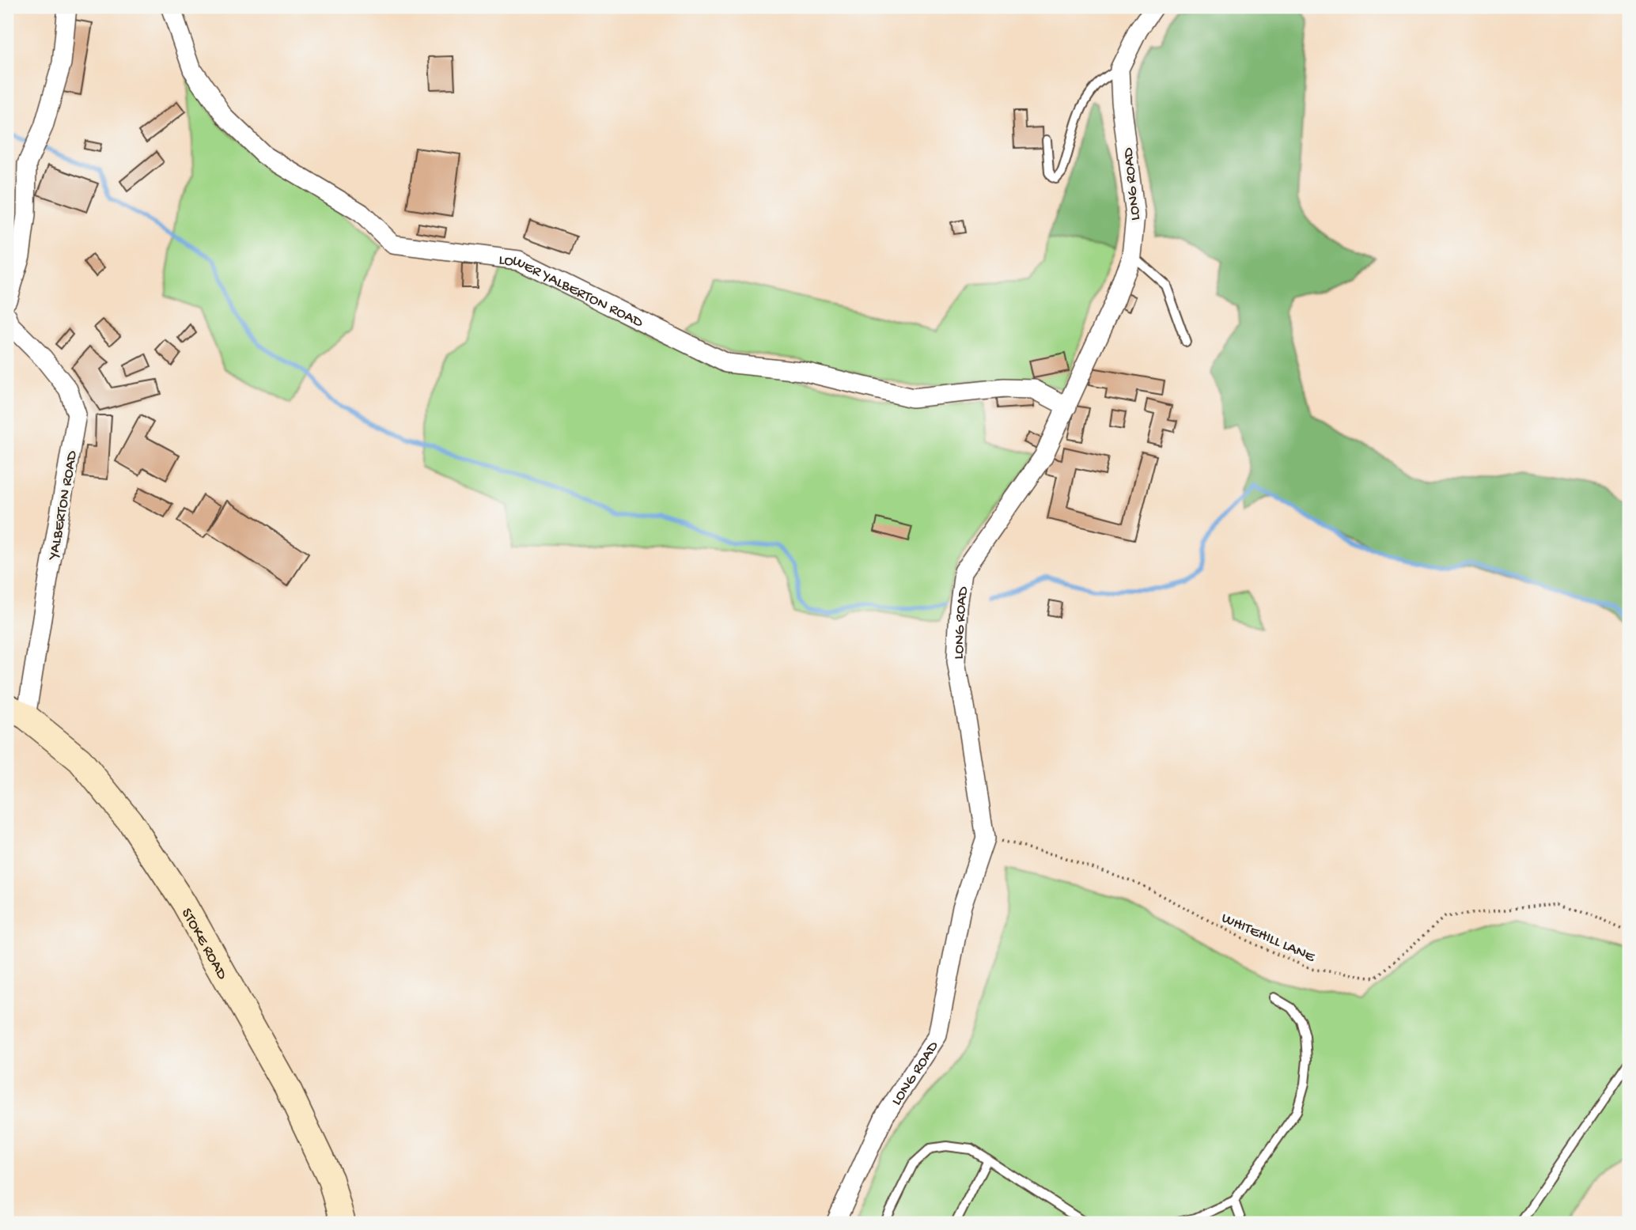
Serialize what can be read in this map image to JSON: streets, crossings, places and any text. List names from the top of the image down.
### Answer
{
  "streets": {
    "street": [
      "LONG ROAD",
      "LOWER YALBERTON ROAD",
      "YALBERTON ROAD",
      "STOKE ROAD"
    ],
    "path": ["WHITEHILL LANE"]
  },
  "crossings": [
    ["LONG ROAD", "LOWER YALBERTON ROAD"],
    ["LONG ROAD", "WHITEHILL LANE"],
    ["YALBERTON ROAD", "STOKE ROAD"]
  ]
}
